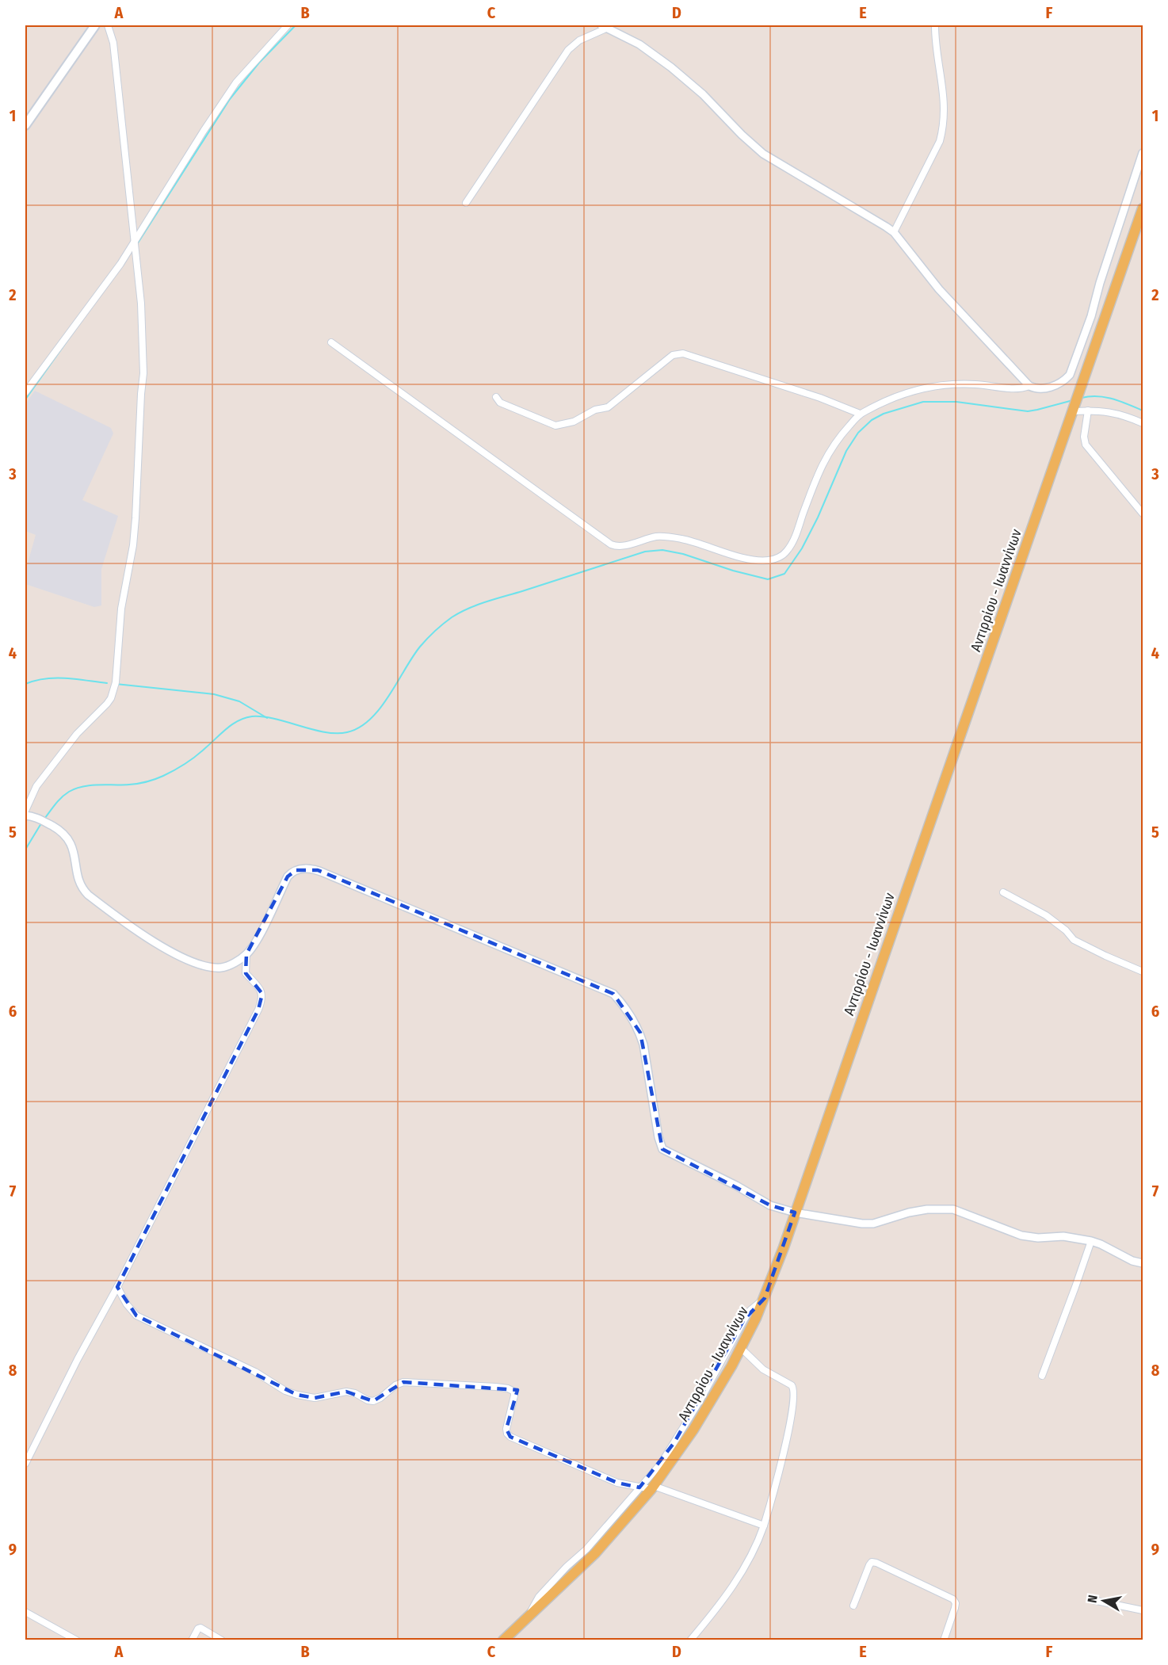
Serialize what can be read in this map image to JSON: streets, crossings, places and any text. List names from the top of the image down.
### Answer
{
  "streets": {
    "main road": ["Αντιρρίου - Ιωαννίνων"]
  },
  "north": "left",
  "grid": {
    "columns": [
      "A",
      "B",
      "C",
      "D",
      "E",
      "F"
    ],
    "rows": [
      "1",
      "2",
      "3",
      "4",
      "5",
      "6",
      "7",
      "8",
      "9"
    ]
  }
}
